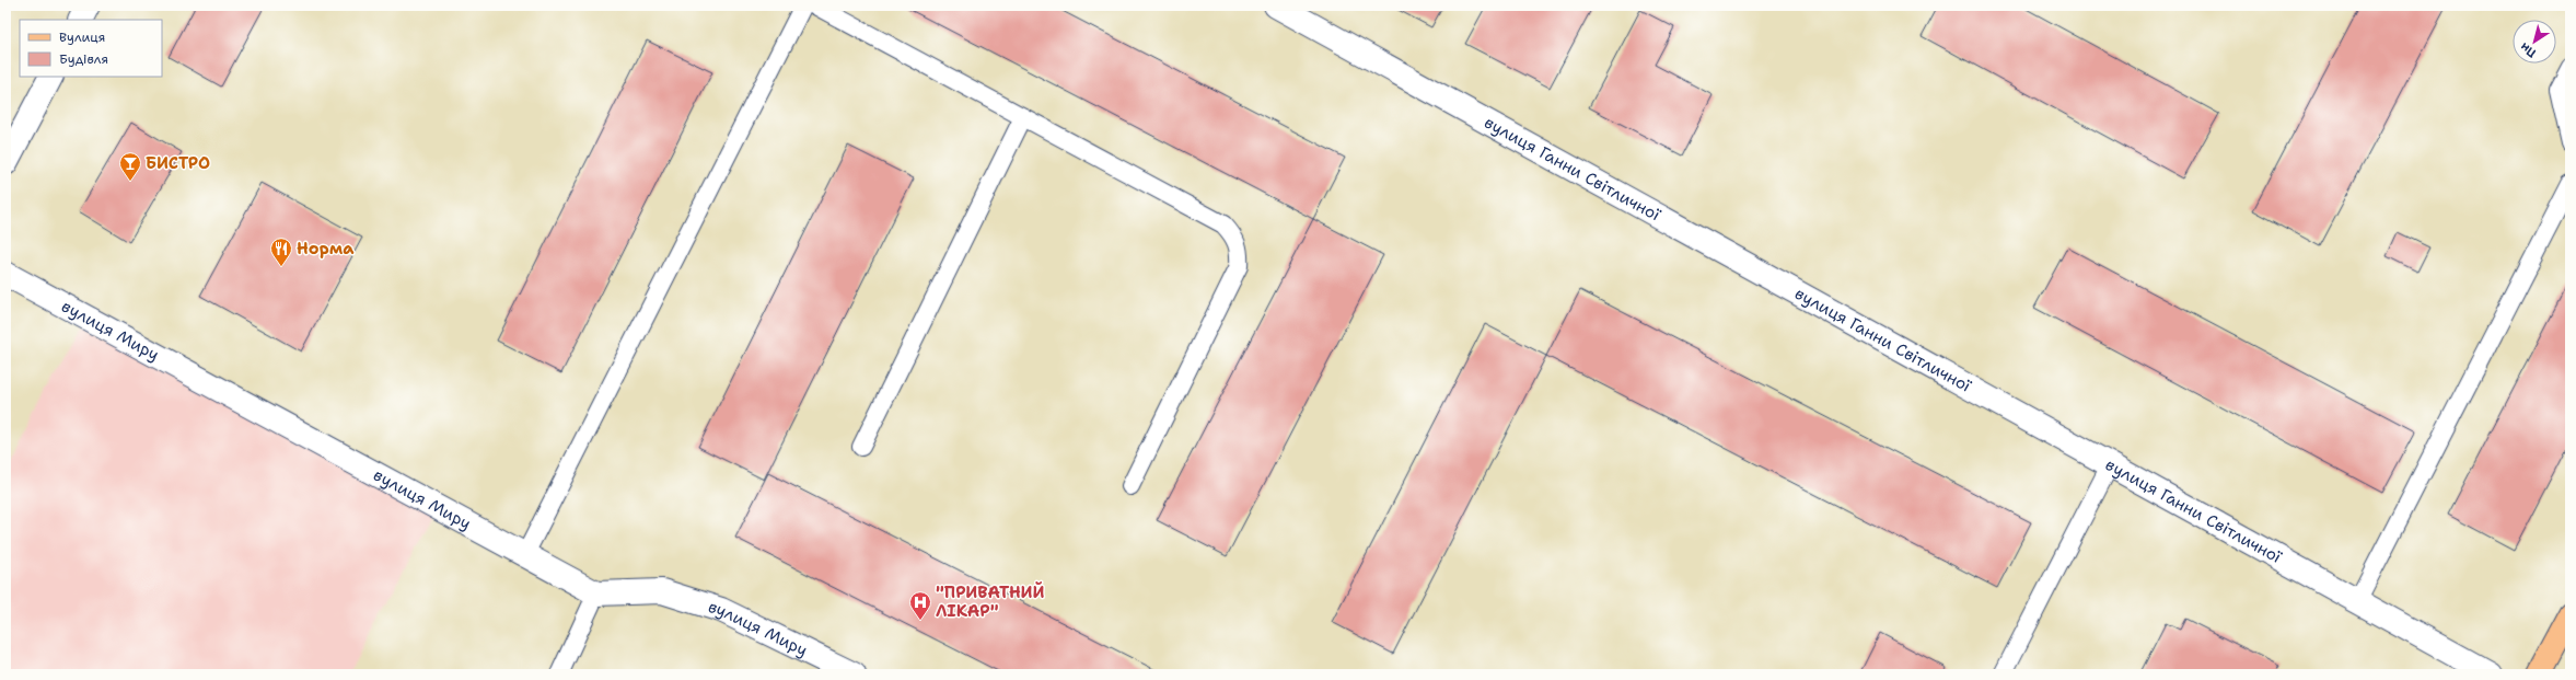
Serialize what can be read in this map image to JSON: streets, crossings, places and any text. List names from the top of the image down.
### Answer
{
  "streets": {
    "street": ["вулиця Ганни Світличної", "вулиця Миру"]
  },
  "places": {
    "bar": ["БИСТРО"],
    "restaurant": ["Норма"],
    "hospital": ["\"ПРИВАТНИЙ ЛІКАР\""]
  },
  "legend": ["Вулиця", "Будівля"],
  "north": "bottom left"
}
